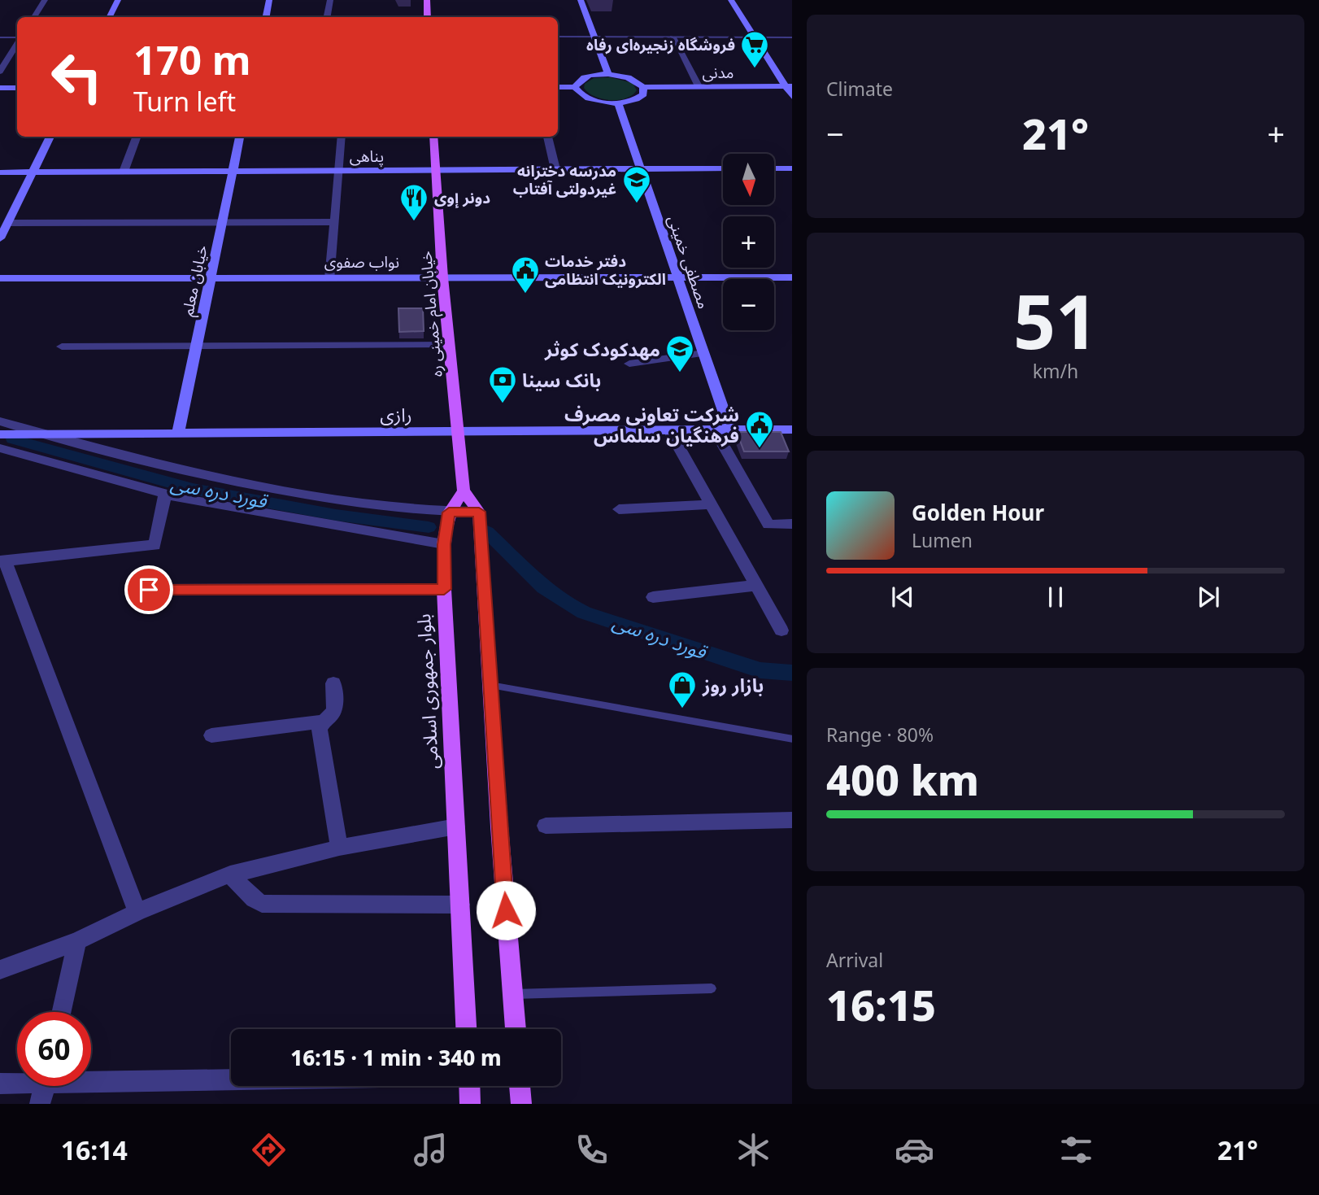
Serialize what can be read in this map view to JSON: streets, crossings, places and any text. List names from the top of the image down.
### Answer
{
  "streets": {
    "main road": ["خیابان امام خمینی ره", "بلوار جمهوری اسلامی"],
    "street": [
      "مدنی",
      "پناهی",
      "نواب صفوی",
      "مصطفی خمینی",
      "خیابان معلم",
      "رازی"
    ]
  },
  "crossings": [
    ["پناهی", "مصطفی خمینی"],
    ["پناهی", "خیابان معلم"],
    ["پناهی", "خیابان امام خمینی ره"],
    ["نواب صفوی", "مصطفی خمینی"],
    ["نواب صفوی", "خیابان معلم"],
    ["نواب صفوی", "خیابان امام خمینی ره"],
    ["مصطفی خمینی", "رازی"],
    ["خیابان معلم", "رازی"],
    ["خیابان امام خمینی ره", "رازی"],
    ["خیابان امام خمینی ره", "بلوار جمهوری اسلامی"]
  ],
  "water": ["قورد دره سی"],
  "places": {
    "supermarket": ["فروشگاه زنجیره‌ای رفاه"],
    "school or university": ["مدرسه دخترانه غیردولتی آفتاب", "مهدکودک کوثر"],
    "restaurant": ["دونر إوی"],
    "public building": ["دفتر خدمات الکترونیک انتظامی", "شرکت تعاونی مصرف فرهنگیان سلماس"],
    "bank": ["بانک سینا"],
    "shop": ["بازار روز"]
  },
  "north": "bottom",
  "page": {
    "tile": [
      "Climate",
      ["51", "km/h"],
      ["Range · 80%", "400 km"],
      ["Arrival", "16:15"]
    ],
    "turn": ["170 m", "Turn left"],
    "heat": ["−", "21°", "+"],
    "map_buttons": ["+", "−"],
    "song": ["Golden Hour", "Lumen"],
    "limit": "60",
    "trip": "16:15 · 1 min · 340 m",
    "tabs": ["16:14", "21°"]
  }
}
